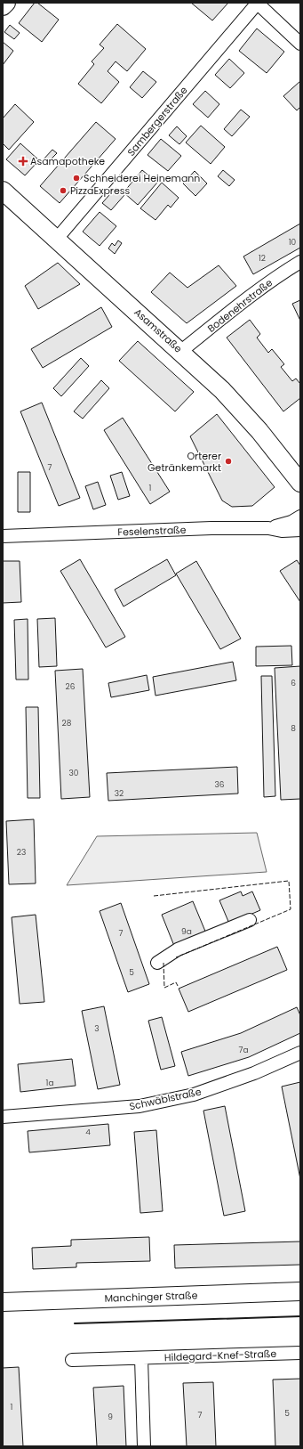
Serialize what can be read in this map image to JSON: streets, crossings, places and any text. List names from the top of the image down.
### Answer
{
  "streets": {
    "street": [
      "Sambergerstraße",
      "Bodenehrstraße",
      "Asamstraße",
      "Feselenstraße",
      "Schwäblstraße",
      "Manchinger Straße",
      "Hildegard-Knef-Straße"
    ]
  },
  "crossings": [
    ["Sambergerstraße", "Asamstraße"],
    ["Bodenehrstraße", "Asamstraße"]
  ],
  "places": {
    "health": ["Asamapotheke"],
    "other": ["Schneiderei Heinemann", "PizzaExpress", "Orterer Getränkemarkt"]
  },
  "house_numbers": [
    "10",
    "12",
    "7",
    "1",
    "6",
    "26",
    "28",
    "8",
    "30",
    "36",
    "32",
    "23",
    "9a",
    "7",
    "5",
    "3",
    "7a",
    "1a",
    "4",
    "1",
    "5",
    "7",
    "9"
  ]
}
